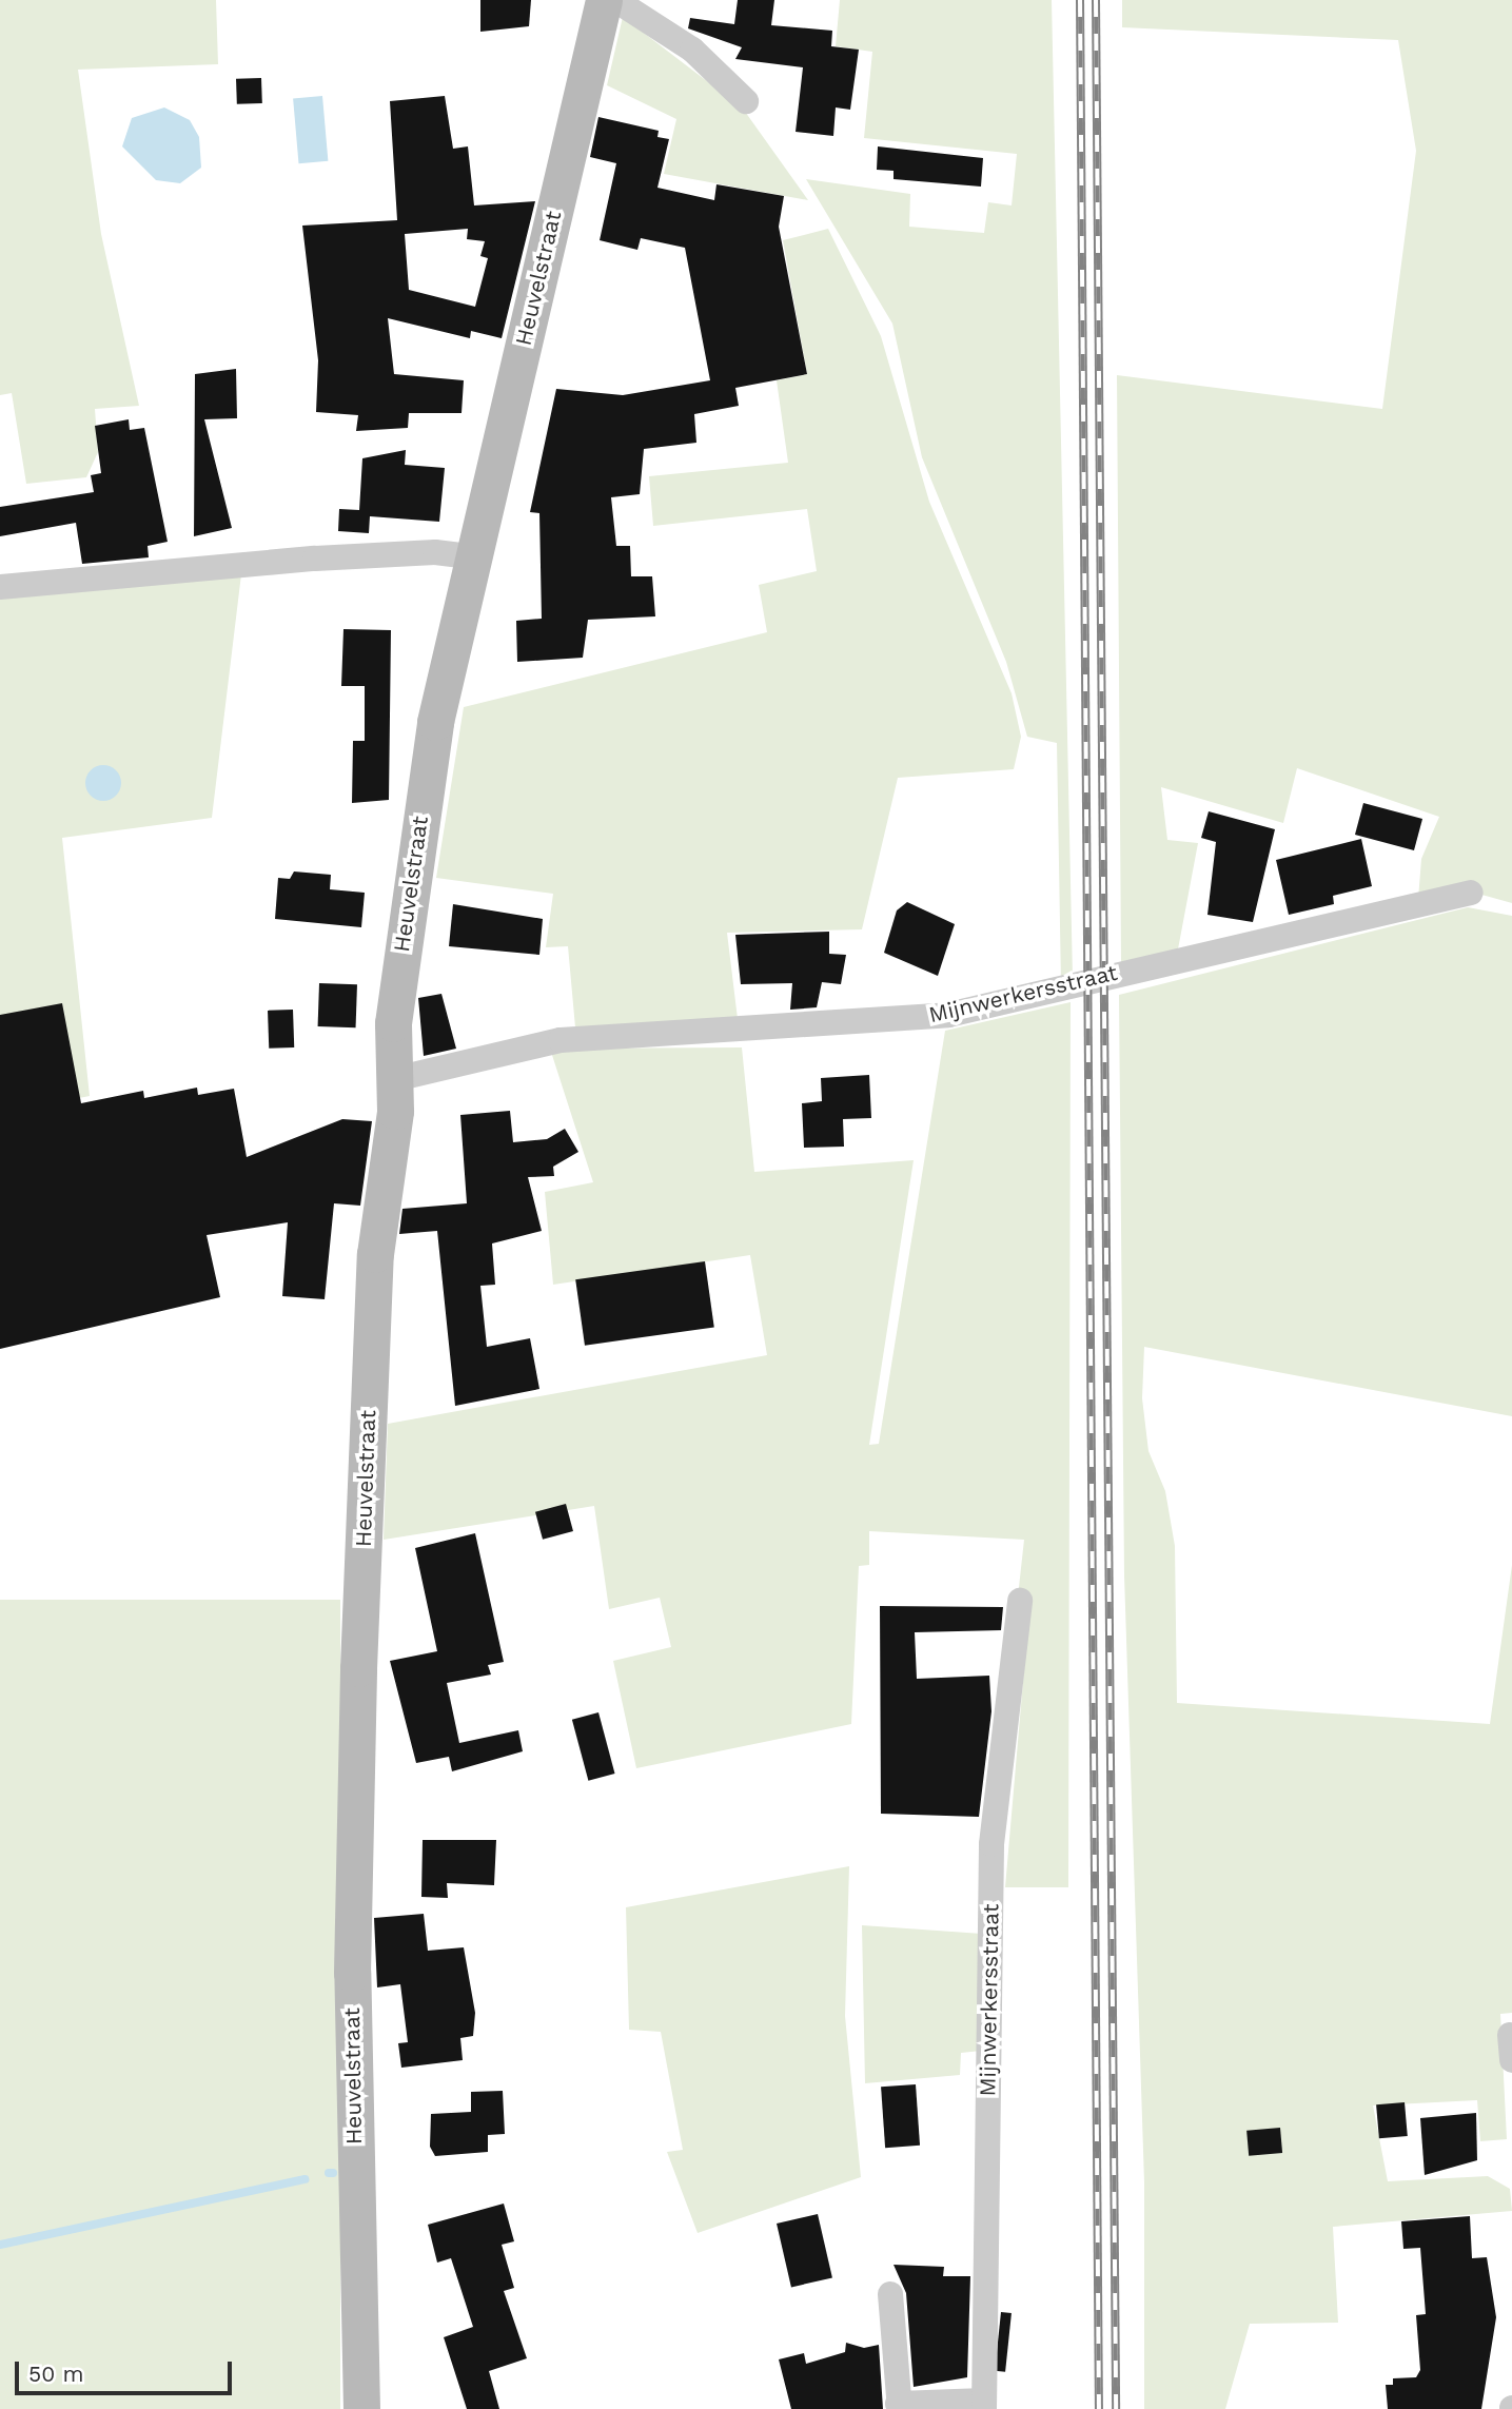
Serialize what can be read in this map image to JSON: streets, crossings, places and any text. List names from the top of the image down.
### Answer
{
  "streets": {
    "street": ["Heuvelstraat", "Mijnwerkersstraat"]
  },
  "crossings": [
    ["Heuvelstraat", "Mijnwerkersstraat"]
  ],
  "scale_bar": "50 m"
}
